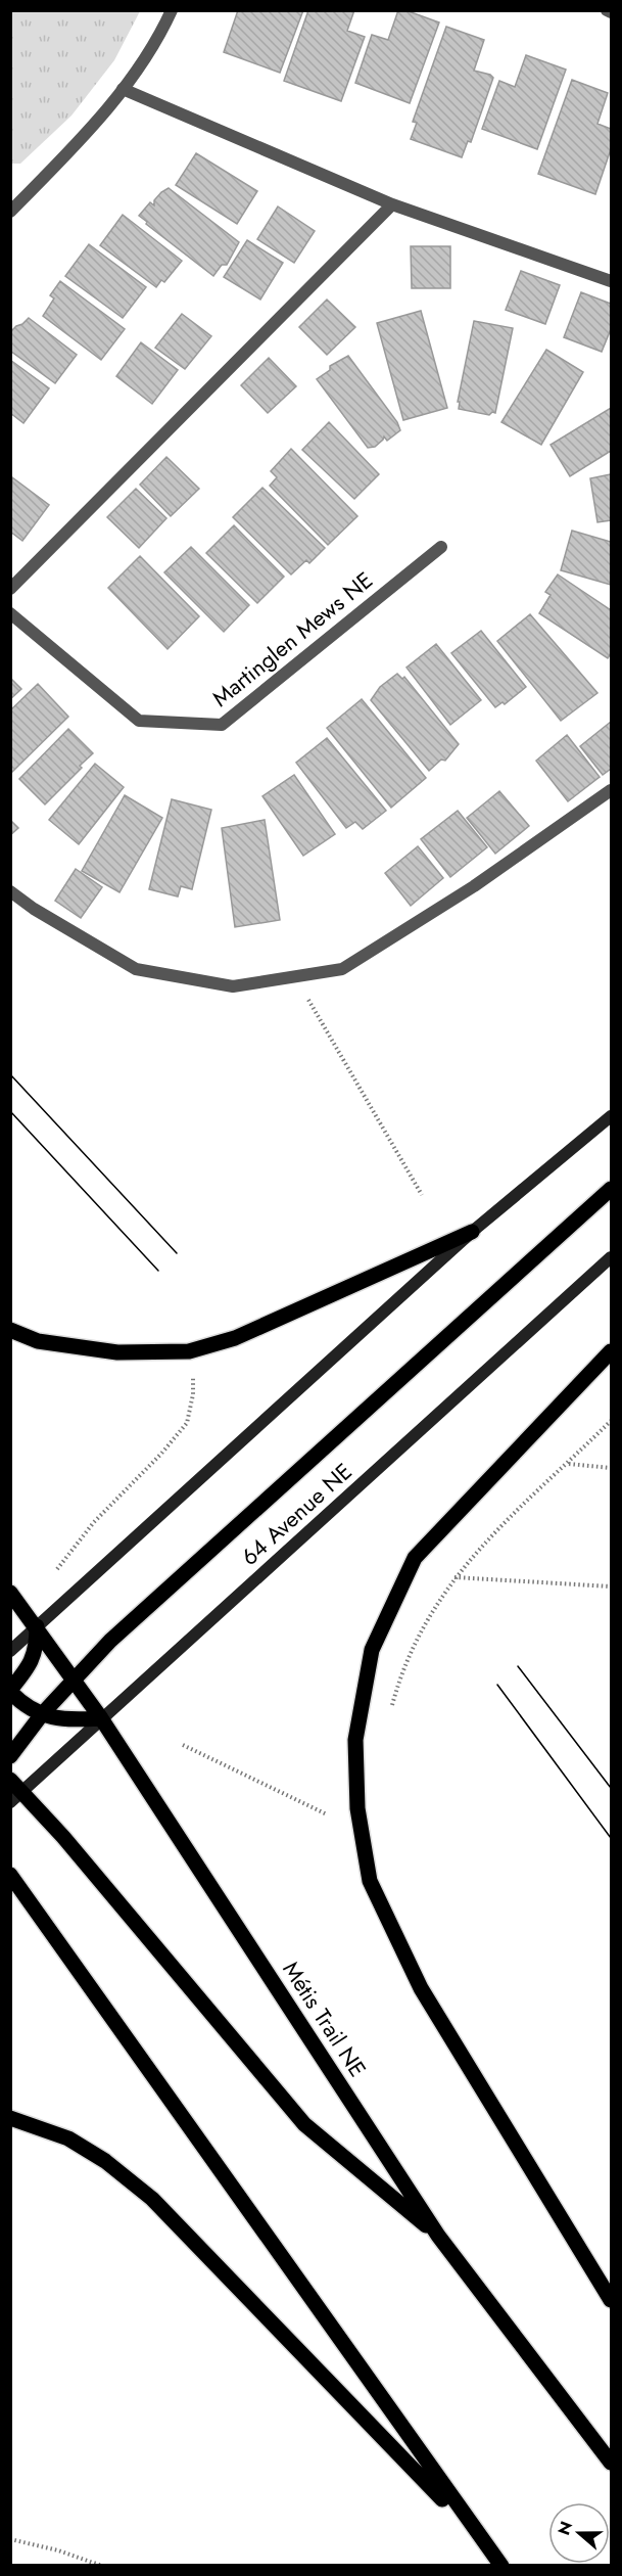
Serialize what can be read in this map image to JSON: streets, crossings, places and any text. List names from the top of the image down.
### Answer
{
  "streets": {
    "main road": ["64 Avenue NE", "Métis Trail NE"],
    "street": ["Martinglen Mews NE"]
  },
  "crossings": [
    ["64 Avenue NE", "Métis Trail NE"]
  ],
  "north": "left"
}
